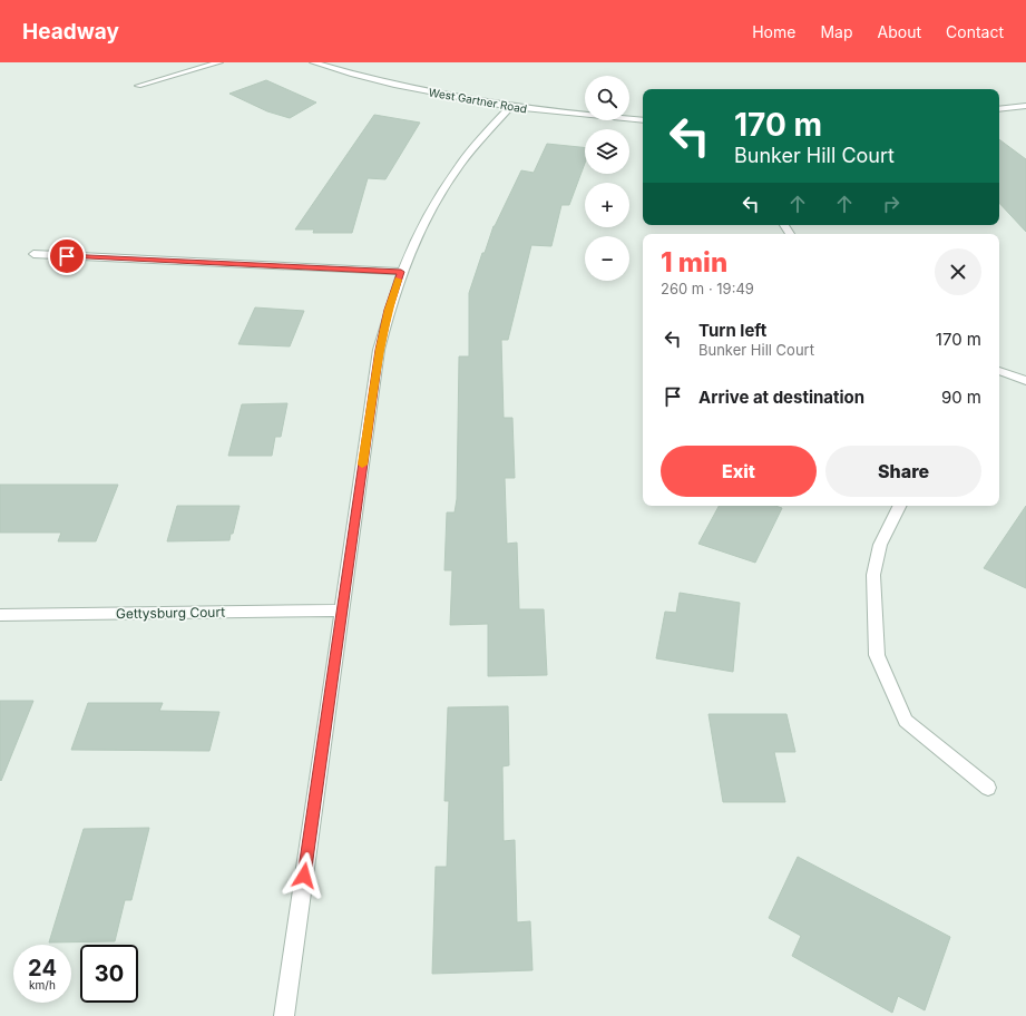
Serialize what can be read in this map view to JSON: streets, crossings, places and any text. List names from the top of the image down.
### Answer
{
  "streets": {
    "street": ["West Gartner Road", "Gettysburg Court"]
  },
  "page": {
    "header": "Headway",
    "nav": [
      "Home",
      "Map",
      "About",
      "Contact"
    ],
    "map_buttons": ["+", "−"],
    "turn": ["170 m", "Bunker Hill Court"],
    "heading": ["1 min", "260 m · 19:49"],
    "list": [
      {
        "name": "Turn left",
        "note": "Bunker Hill Court",
        "value": "170 m"
      },
      {
        "name": "Arrive at destination",
        "value": "90 m"
      }
    ],
    "buttons": ["Exit", "Share"],
    "speed": "24 km/h",
    "limit": "30"
  }
}
